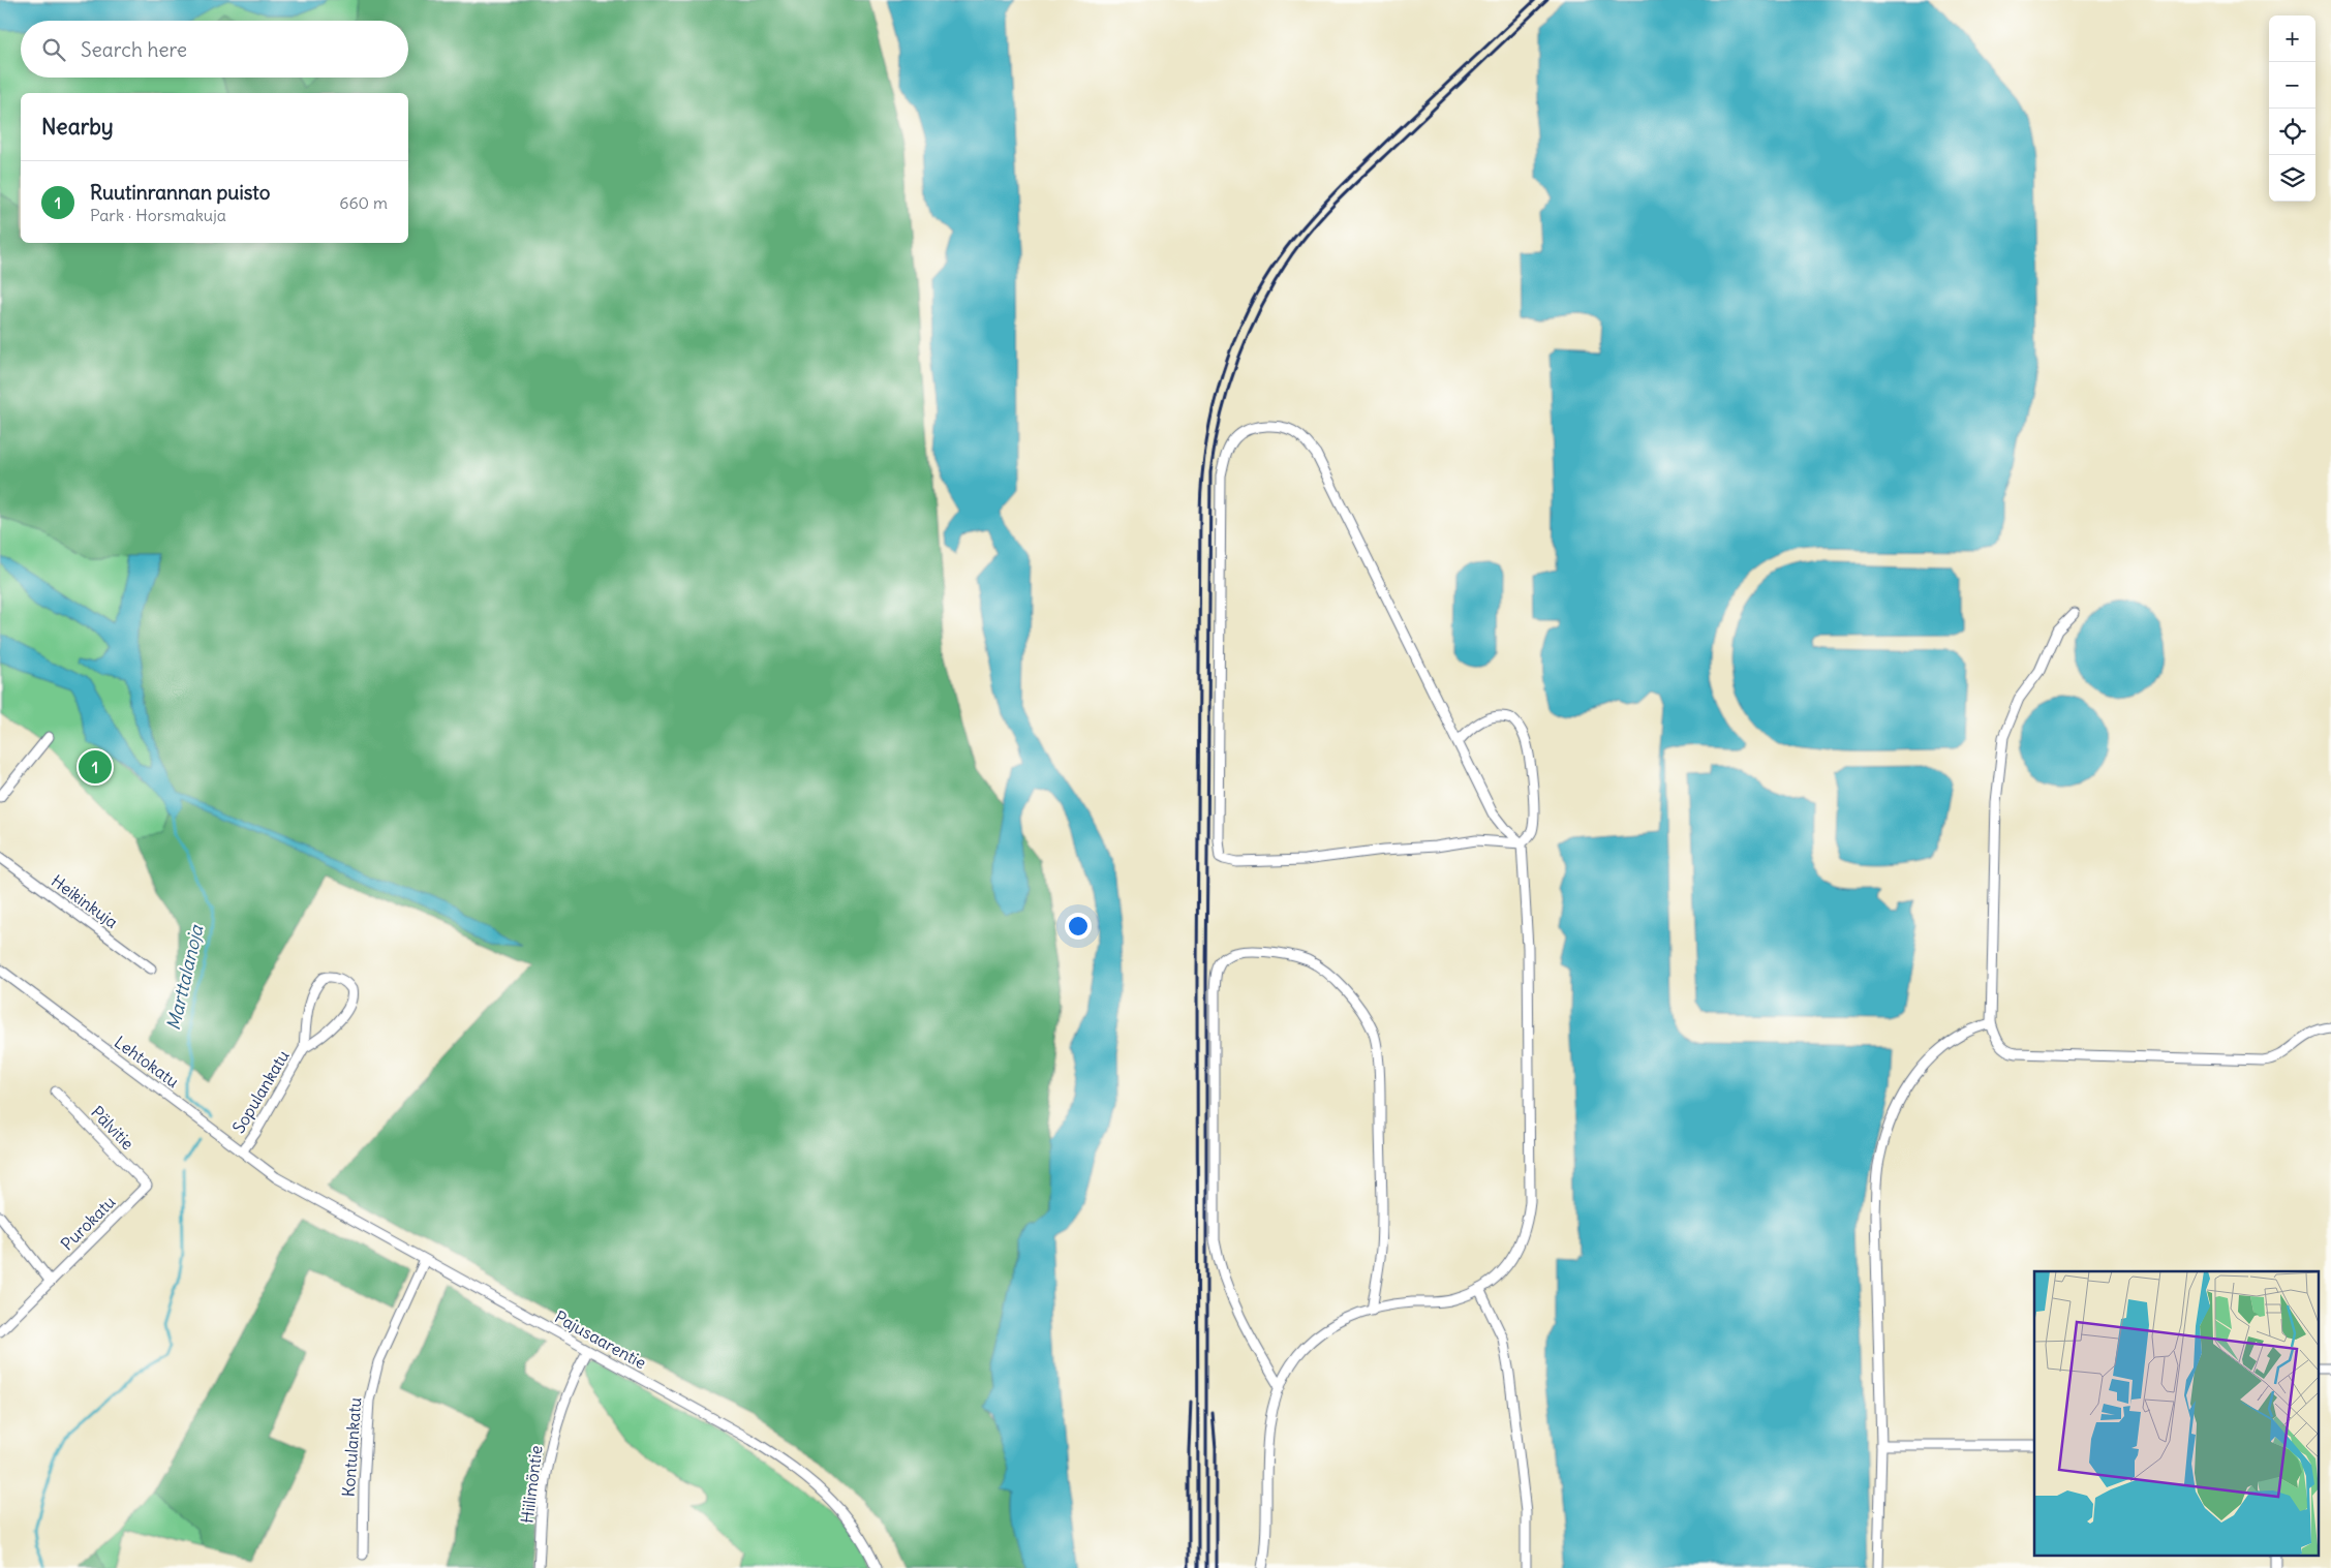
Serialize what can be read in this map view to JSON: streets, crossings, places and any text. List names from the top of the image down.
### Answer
{
  "streets": {
    "street": [
      "Heikinkuja",
      "Lehtokatu",
      "Sopulankatu",
      "Pälvitie",
      "Purokatu",
      "Pajusaarentie",
      "Kontulankatu",
      "Hiilimöntie"
    ]
  },
  "crossings": [
    ["Lehtokatu", "Sopulankatu"],
    ["Lehtokatu", "Pajusaarentie"],
    ["Pälvitie", "Purokatu"],
    ["Pajusaarentie", "Kontulankatu"],
    ["Pajusaarentie", "Hiilimöntie"]
  ],
  "water": ["Marttalanoja"],
  "page": {
    "map_buttons": ["+", "−"],
    "search": "Search here",
    "heading": "Nearby",
    "list": [
      {
        "mark": "1",
        "name": "Ruutinrannan puisto",
        "note": "Park · Horsmakuja",
        "value": "660 m"
      }
    ],
    "pins": "1"
  }
}
